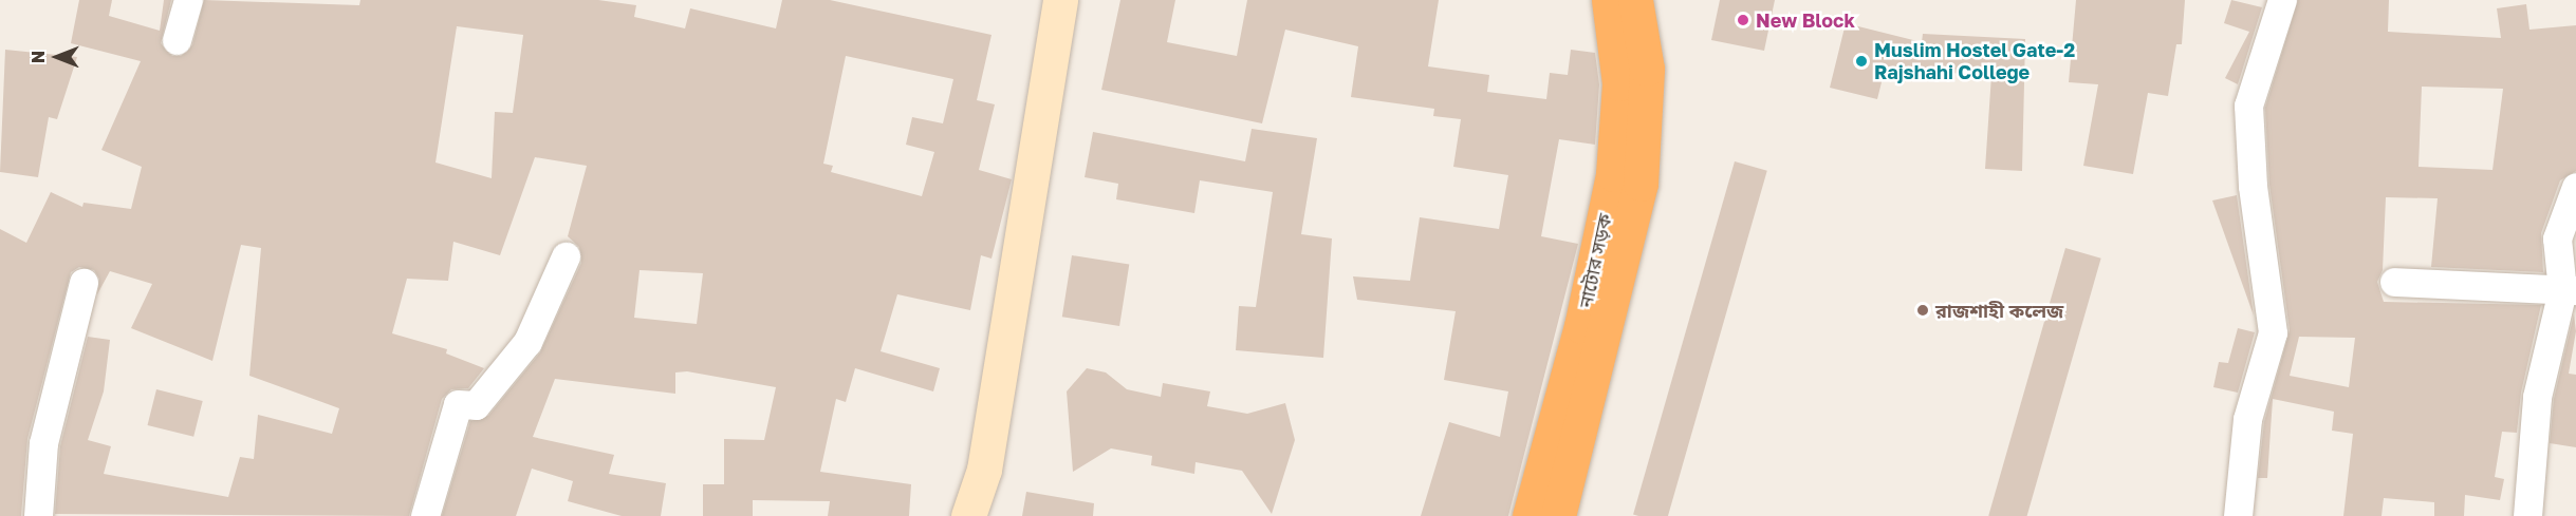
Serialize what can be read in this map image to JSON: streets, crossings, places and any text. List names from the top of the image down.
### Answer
{
  "streets": {
    "highway": ["নাটোর সড়ক"]
  },
  "places": ["New Block", "Muslim Hostel Gate-2 Rajshahi College", "রাজশাহী কলেজ"],
  "north": "left"
}
